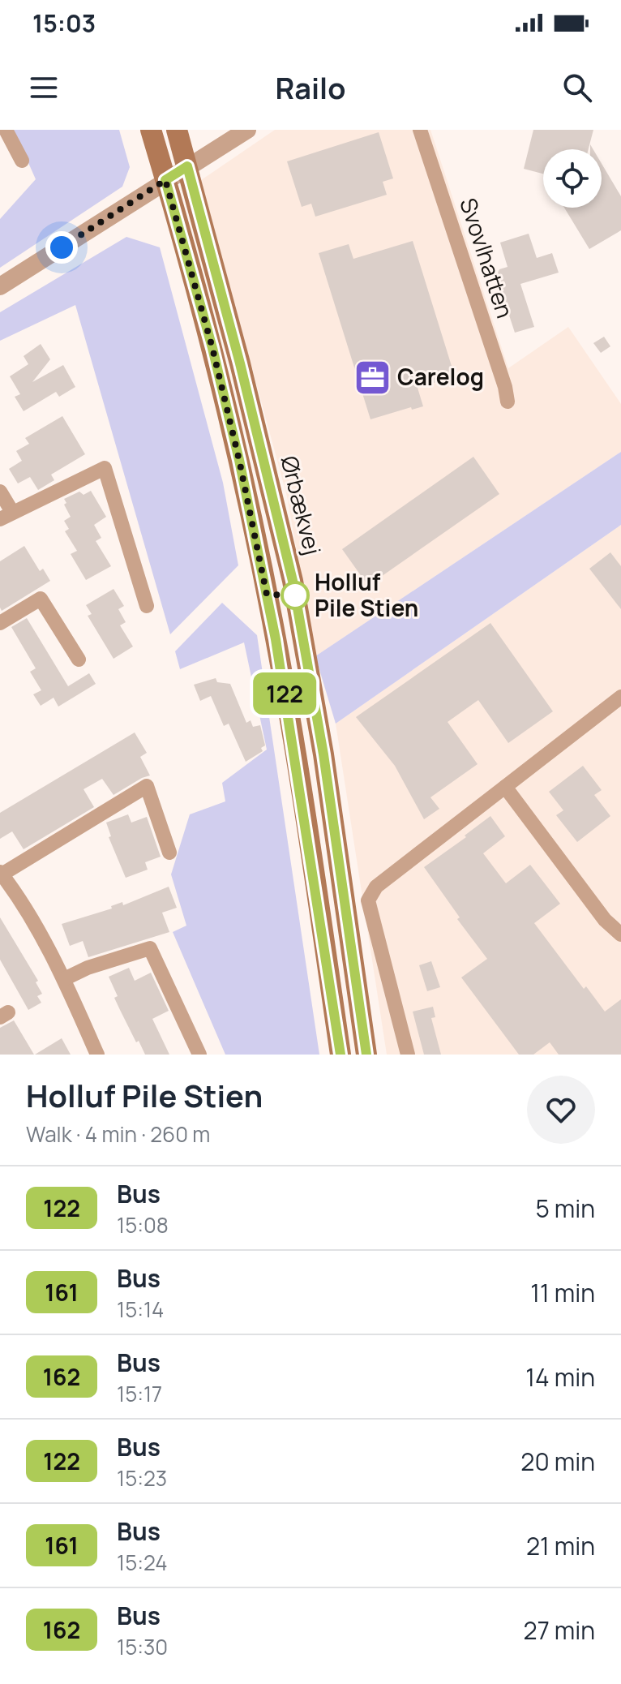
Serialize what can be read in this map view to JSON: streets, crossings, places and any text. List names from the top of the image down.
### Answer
{
  "streets": {
    "main road": ["Ørbækvej"],
    "street": ["Svovlhatten"]
  },
  "places": {
    "office": ["Carelog"],
    "other": ["Holluf Pile Stien"]
  },
  "lines": ["bus line 122"],
  "page": {
    "status": "15:03",
    "header": "Railo",
    "on_map": "122",
    "heading": ["Holluf Pile Stien", "Walk · 4 min · 260 m"],
    "list": [
      {
        "mark": "122",
        "name": "Bus",
        "note": "15:08",
        "value": "5 min"
      },
      {
        "mark": "161",
        "name": "Bus",
        "note": "15:14",
        "value": "11 min"
      },
      {
        "mark": "162",
        "name": "Bus",
        "note": "15:17",
        "value": "14 min"
      },
      {
        "mark": "122",
        "name": "Bus",
        "note": "15:23",
        "value": "20 min"
      },
      {
        "mark": "161",
        "name": "Bus",
        "note": "15:24",
        "value": "21 min"
      },
      {
        "mark": "162",
        "name": "Bus",
        "note": "15:30",
        "value": "27 min"
      }
    ]
  }
}
